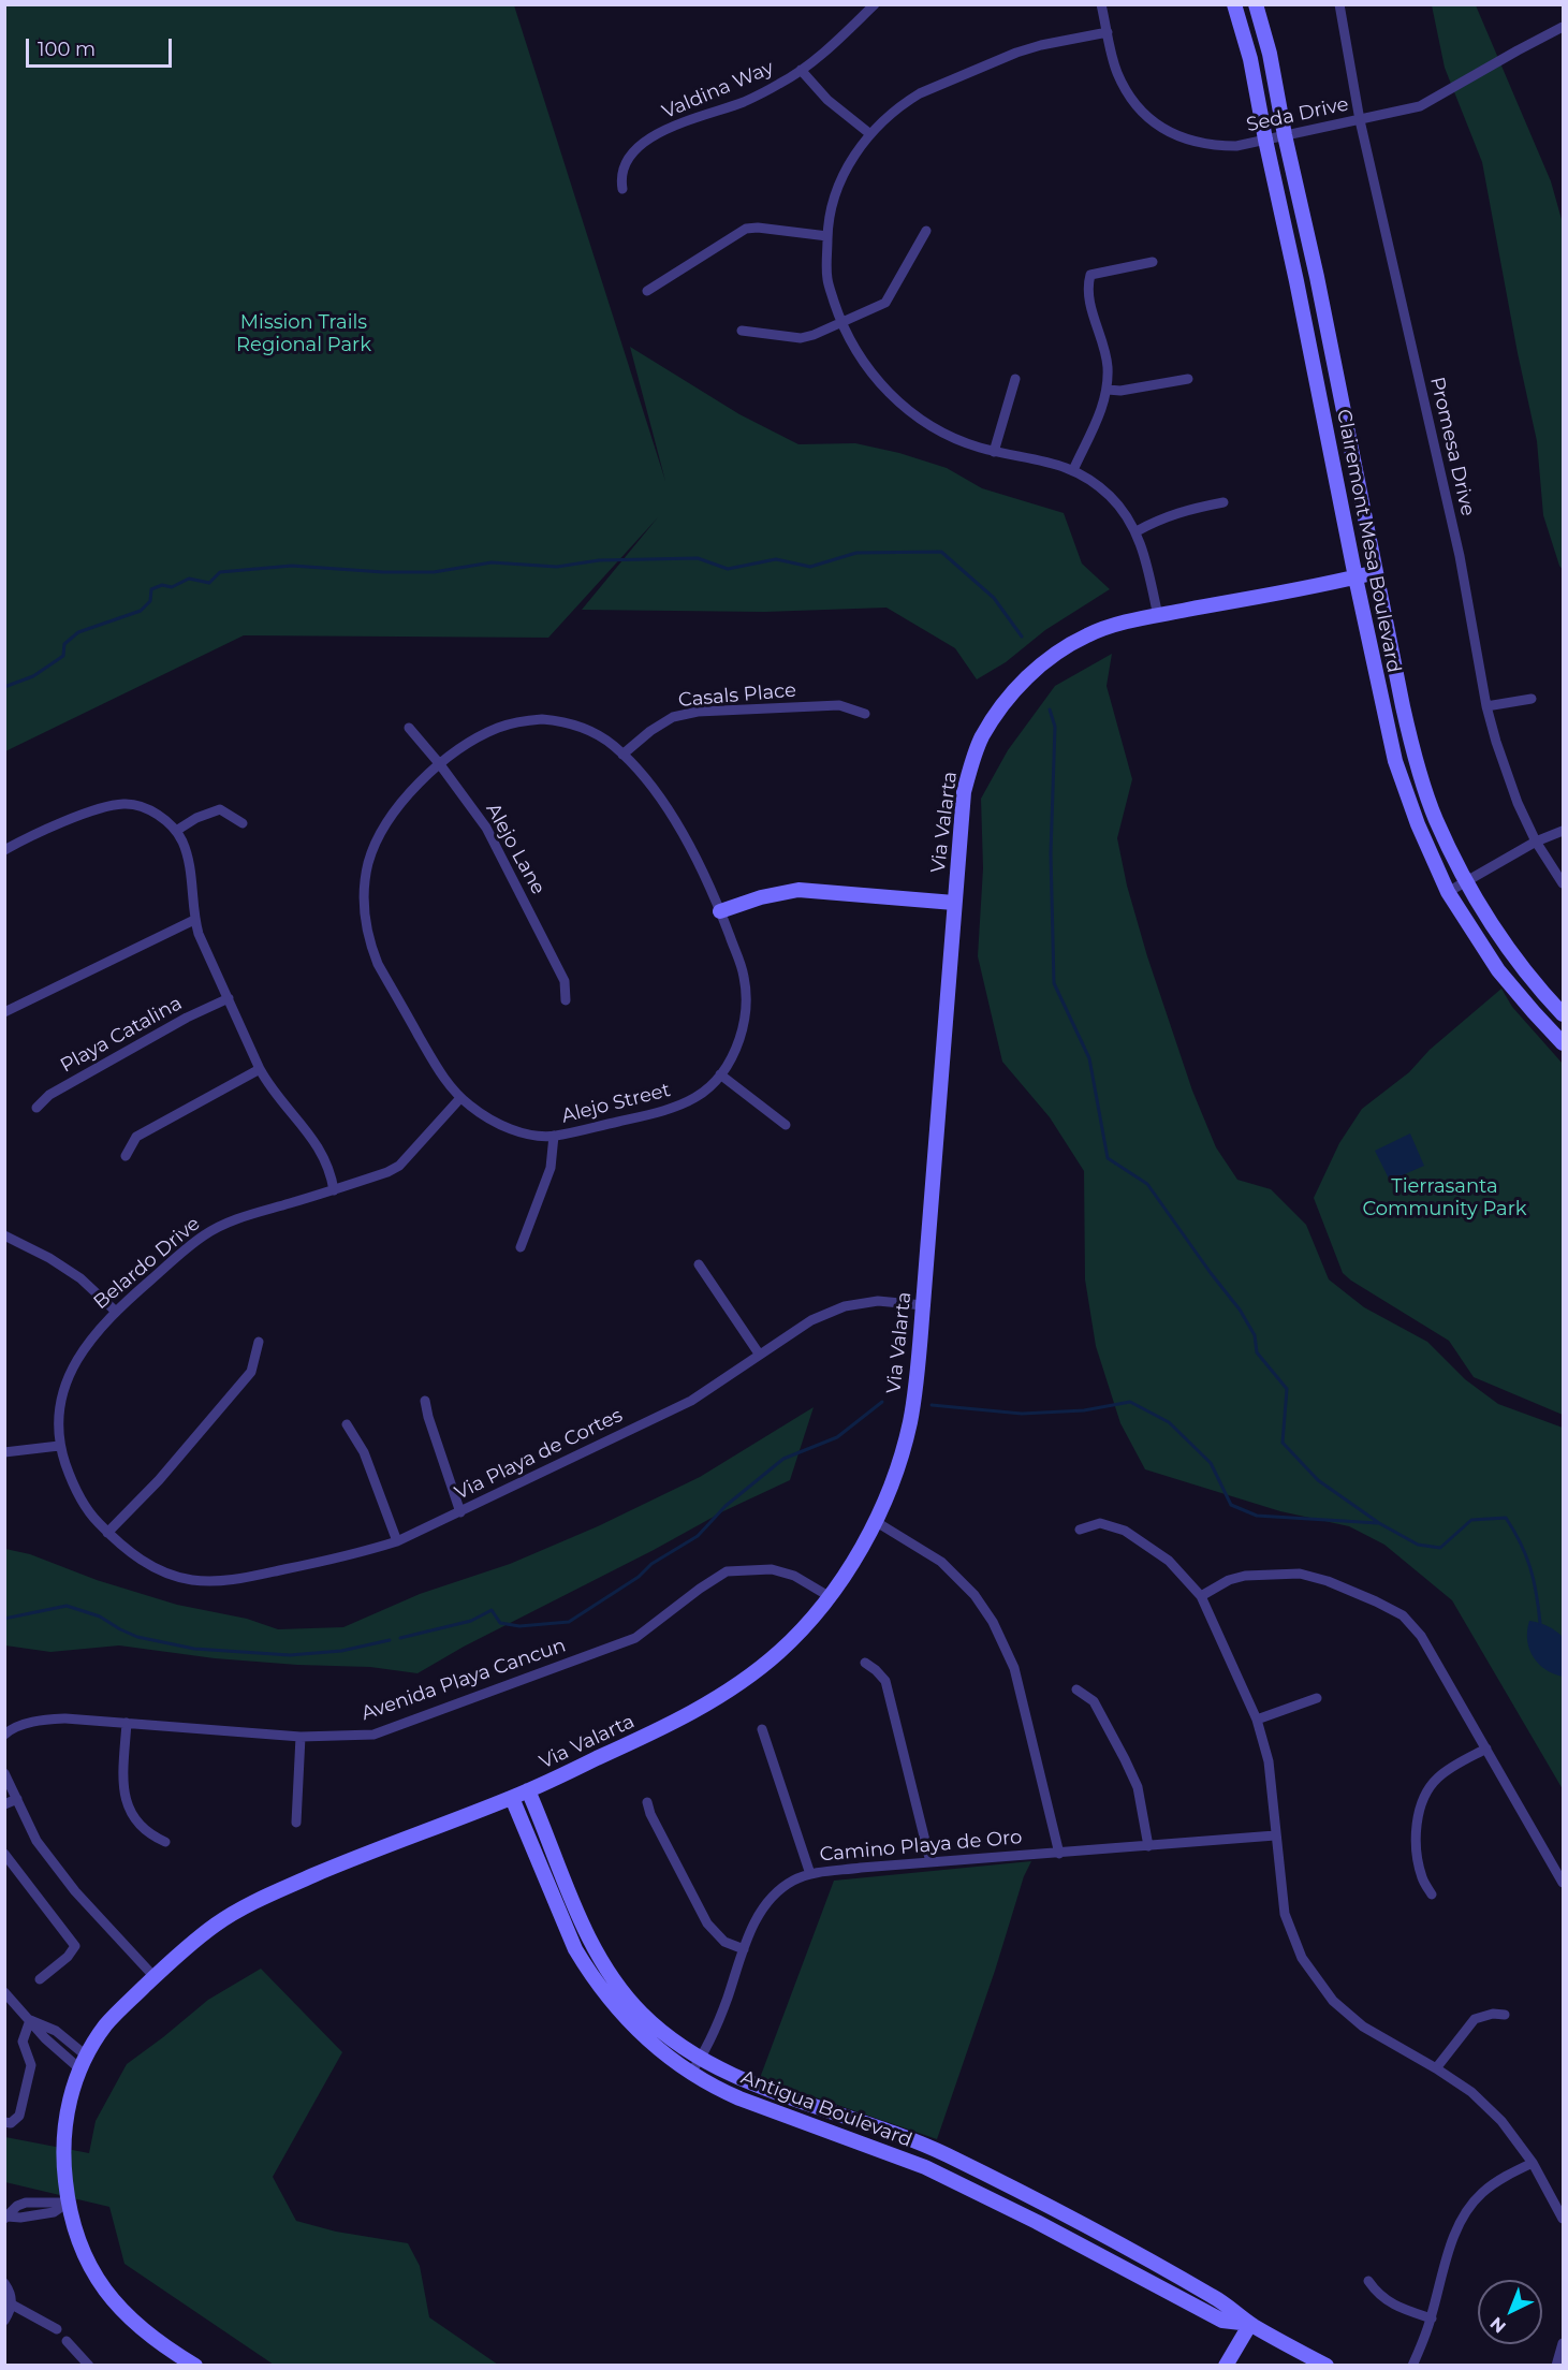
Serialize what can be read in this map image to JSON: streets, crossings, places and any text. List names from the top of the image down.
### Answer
{
  "streets": {
    "main road": ["Clairemont Mesa Boulevard", "Via Valarta", "Antigua Boulevard"],
    "street": [
      "Valdina Way",
      "Seda Drive",
      "Promesa Drive",
      "Casals Place",
      "Alejo Lane",
      "Playa Catalina",
      "Alejo Street",
      "Belardo Drive",
      "Via Playa de Cortes",
      "Avenida Playa Cancun",
      "Camino Playa de Oro"
    ]
  },
  "crossings": [
    ["Seda Drive", "Promesa Drive"],
    ["Seda Drive", "Clairemont Mesa Boulevard"],
    ["Clairemont Mesa Boulevard", "Via Valarta"],
    ["Casals Place", "Alejo Street"],
    ["Via Valarta", "Via Playa de Cortes"],
    ["Via Valarta", "Avenida Playa Cancun"],
    ["Via Valarta", "Antigua Boulevard"],
    ["Alejo Lane", "Alejo Street"],
    ["Alejo Street", "Belardo Drive"],
    ["Belardo Drive", "Via Playa de Cortes"],
    ["Camino Playa de Oro", "Antigua Boulevard"]
  ],
  "parks": ["Mission Trails Regional Park", "Tierrasanta Community Park"],
  "scale_bar": "100 m",
  "north": "bottom left"
}
